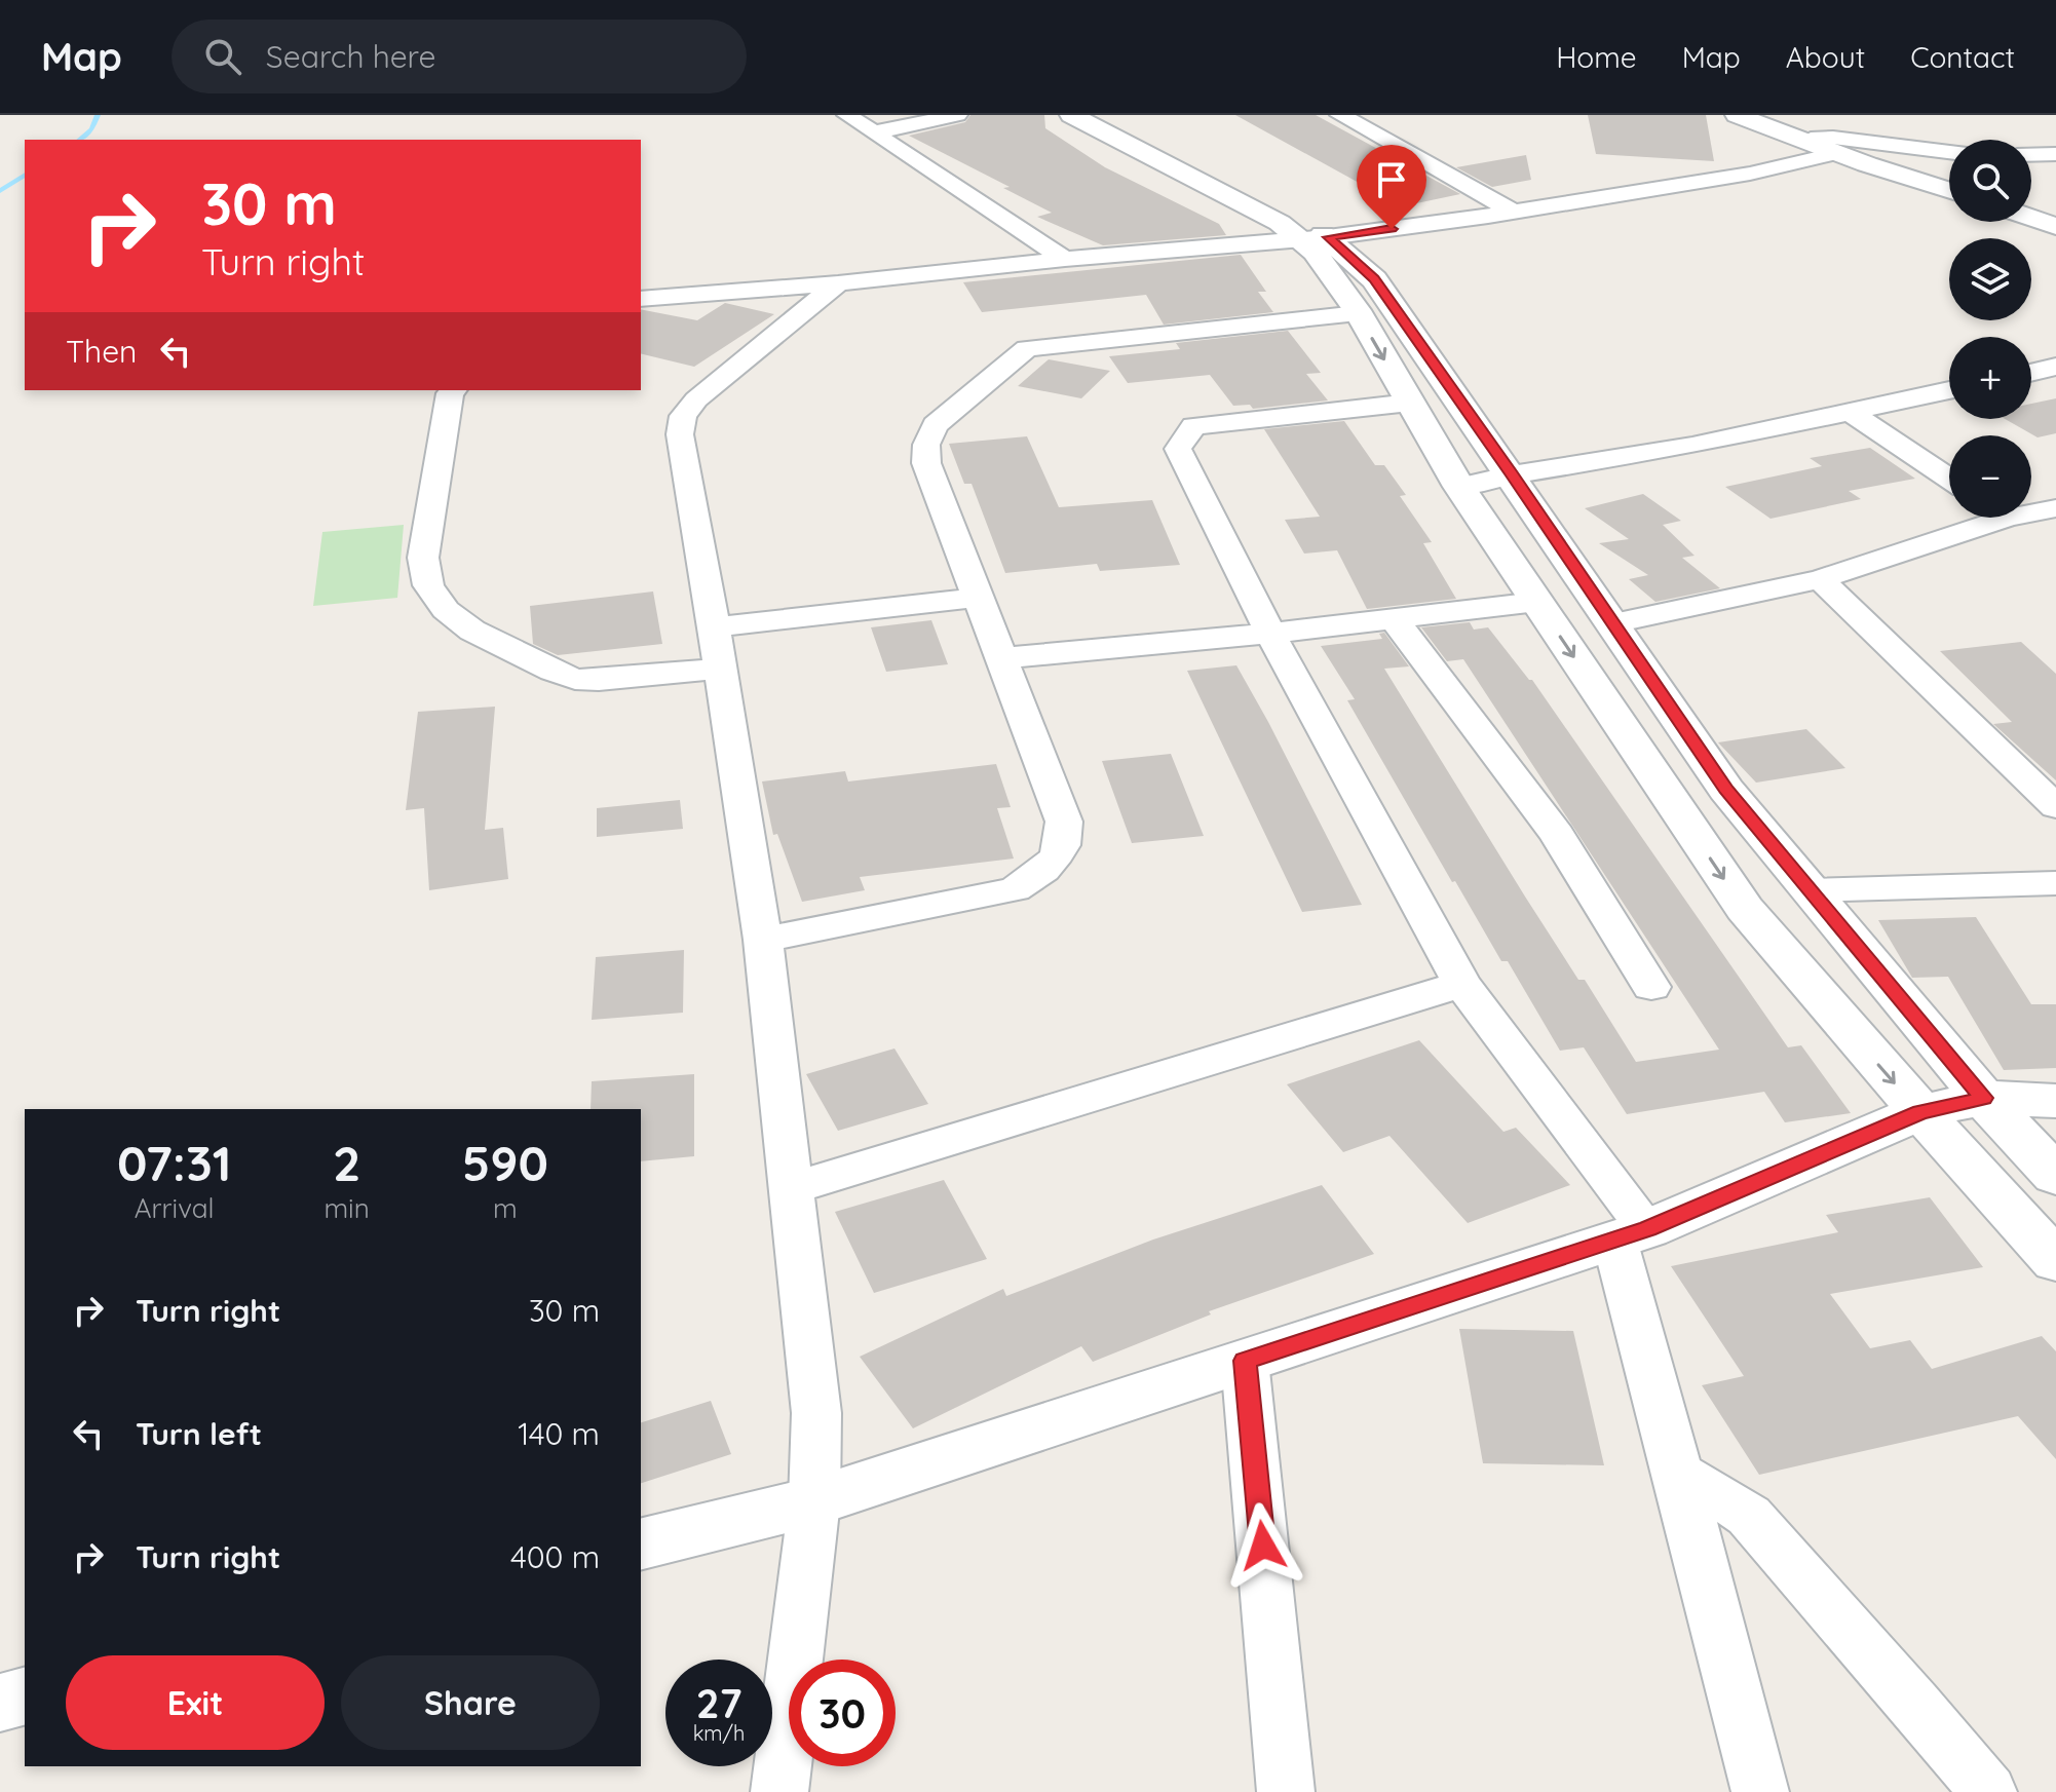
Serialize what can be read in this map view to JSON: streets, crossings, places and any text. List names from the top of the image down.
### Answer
{
  "page": {
    "header": "Map",
    "search": "Search here",
    "nav": [
      "Home",
      "Map",
      "About",
      "Contact"
    ],
    "map_buttons": ["+", "−"],
    "turn": ["30 m", "Turn right"],
    "then": "Then",
    "eta": [
      "07:31",
      "Arrival",
      "2",
      "min",
      "590",
      "m"
    ],
    "list": [
      {
        "name": "Turn right",
        "value": "30 m"
      },
      {
        "name": "Turn left",
        "value": "140 m"
      },
      {
        "name": "Turn right",
        "value": "400 m"
      }
    ],
    "buttons": ["Exit", "Share"],
    "speed": "27 km/h",
    "limit": "30"
  }
}
